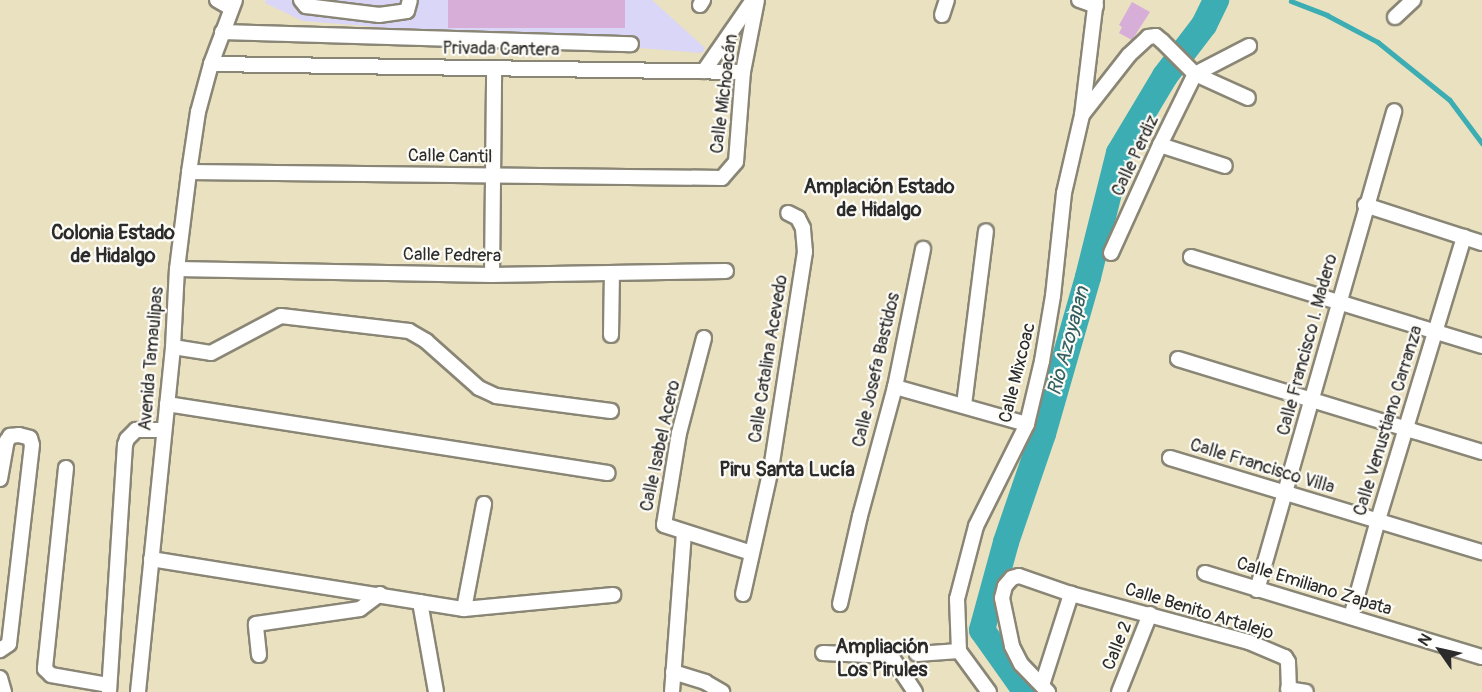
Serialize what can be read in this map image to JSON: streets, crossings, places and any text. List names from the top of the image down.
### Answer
{
  "streets": {
    "street": [
      "Privada Cantera",
      "Calle Michoacán",
      "Calle Perdiz",
      "Calle Cantil",
      "Calle Pedrera",
      "Calle Francisco I. Madero",
      "Avenida Tamaulipas",
      "Calle Catalina Acevedo",
      "Calle Josefa Bastidos",
      "Calle Mixcoac",
      "Calle Venustiano Carranza",
      "Calle Isabel Acero",
      "Calle Francisco Villa",
      "Calle Emiliano Zapata",
      "Calle Benito Artalejo",
      "Calle 2"
    ]
  },
  "crossings": [
    ["Privada Cantera", "Calle Michoacán"],
    ["Privada Cantera", "Avenida Tamaulipas"],
    ["Calle Michoacán", "Calle Cantil"],
    ["Calle Cantil", "Avenida Tamaulipas"],
    ["Calle Pedrera", "Avenida Tamaulipas"],
    ["Calle Francisco I. Madero", "Calle Francisco Villa"],
    ["Calle Francisco I. Madero", "Calle Emiliano Zapata"],
    ["Calle Venustiano Carranza", "Calle Francisco Villa"],
    ["Calle Venustiano Carranza", "Calle Emiliano Zapata"],
    ["Calle Benito Artalejo", "Calle 2"]
  ],
  "districts": [
    "Amplación Estado de Hidalgo",
    "Colonia Estado de Hidalgo",
    "Piru Santa Lucía",
    "Ampliación Los Pirules"
  ],
  "water": ["Rio Azoyapan"],
  "north": "top left"
}
